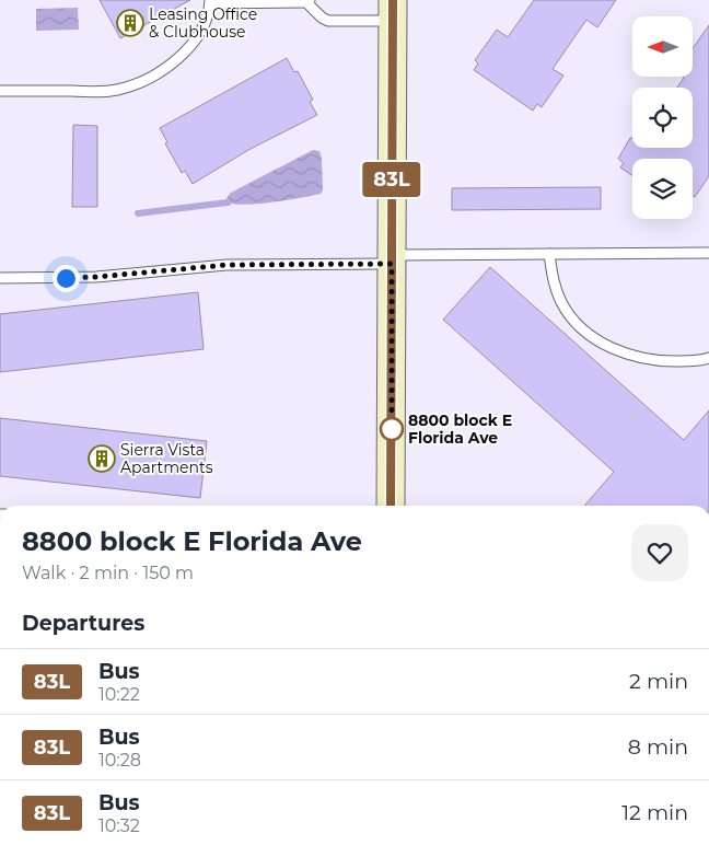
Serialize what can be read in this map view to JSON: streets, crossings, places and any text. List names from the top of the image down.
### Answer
{
  "places": {
    "building": ["Leasing Office & Clubhouse", "Sierra Vista Apartments"],
    "other": ["8800 block E Florida Ave"]
  },
  "lines": ["bus line 83L"],
  "north": "left",
  "page": {
    "on_map": "83L",
    "heading": [
      ["8800 block E Florida Ave", "Walk · 2 min · 150 m"],
      "Departures"
    ],
    "list": [
      {
        "mark": "83L",
        "name": "Bus",
        "note": "10:22",
        "value": "2 min"
      },
      {
        "mark": "83L",
        "name": "Bus",
        "note": "10:28",
        "value": "8 min"
      },
      {
        "mark": "83L",
        "name": "Bus",
        "note": "10:32",
        "value": "12 min"
      }
    ]
  }
}
